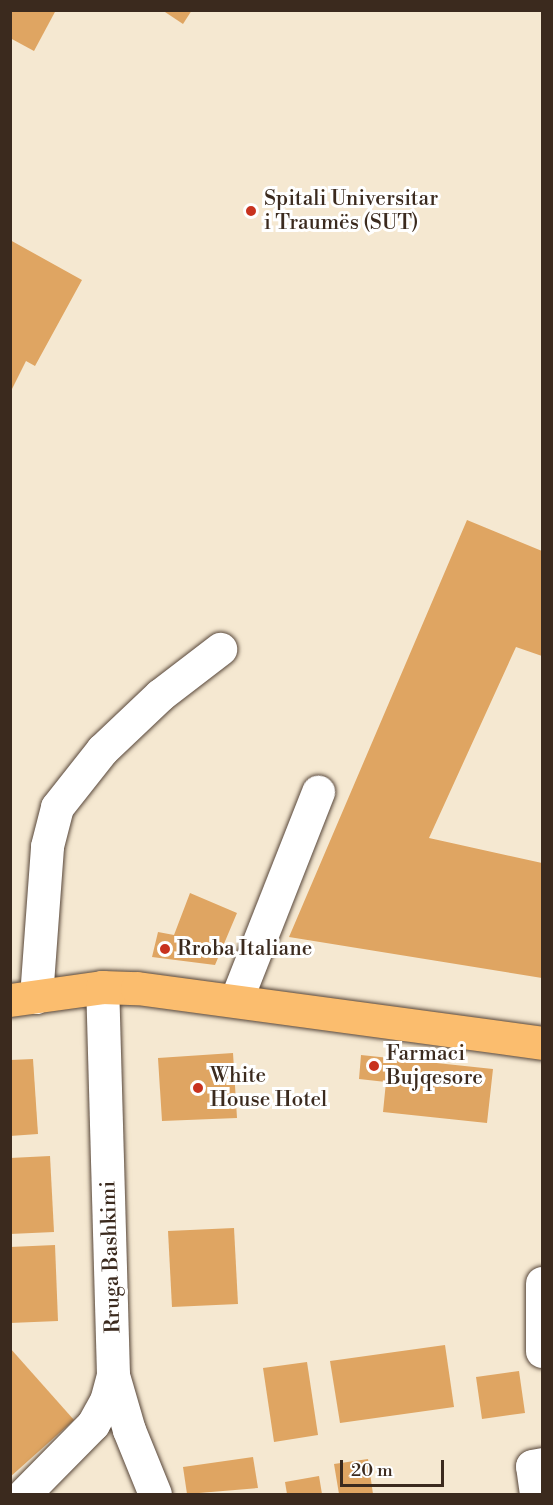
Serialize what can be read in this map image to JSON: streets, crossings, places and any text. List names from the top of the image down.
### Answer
{
  "streets": {
    "street": ["Rruga Bashkimi"]
  },
  "places": [
    "Spitali Universitar i Traumës (SUT)",
    "Rroba Italiane",
    "Farmaci Bujqesore",
    "White House Hotel"
  ],
  "scale_bar": "20 m"
}
